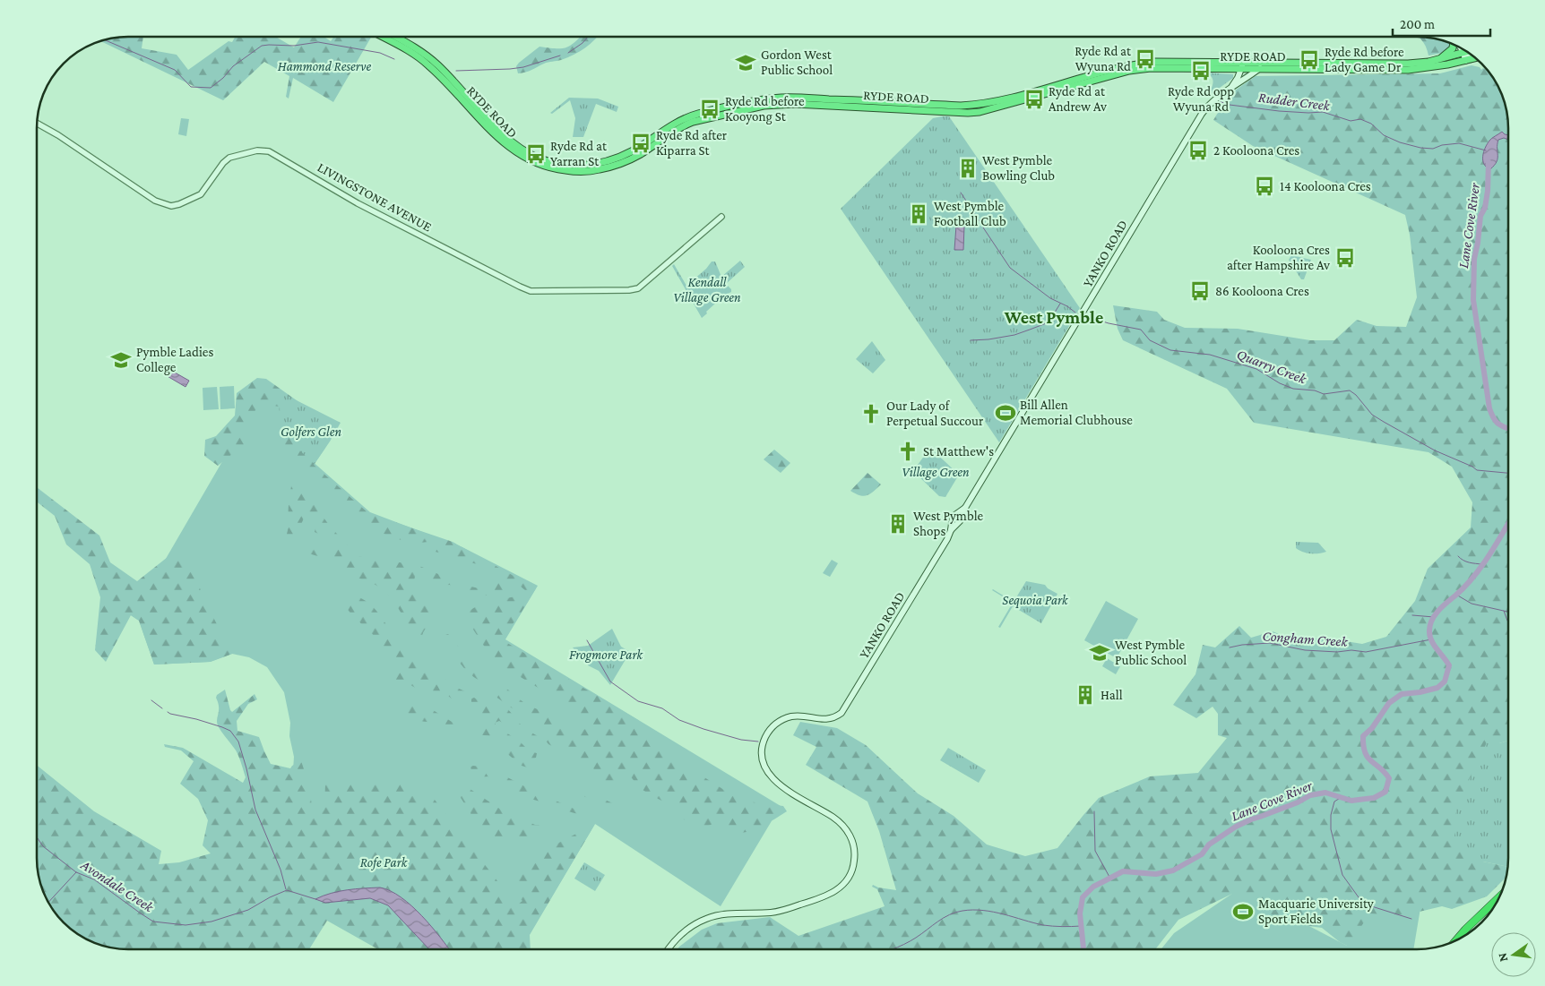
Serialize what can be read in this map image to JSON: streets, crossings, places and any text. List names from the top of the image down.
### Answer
{
  "streets": {
    "highway": ["RYDE ROAD"],
    "main road": ["YANKO ROAD"],
    "street": ["LIVINGSTONE AVENUE"]
  },
  "crossings": [
    ["RYDE ROAD", "YANKO ROAD"]
  ],
  "districts": ["West Pymble"],
  "water": [
    "Rudder Creek",
    "Lane Cove River",
    "Quarry Creek",
    "Congham Creek",
    "Avondale Creek"
  ],
  "parks": [
    "Hammond Reserve",
    "Kendall Village Green",
    "Golfers Glen",
    "Village Green",
    "Sequoia Park",
    "Frogmore Park",
    "Rofe Park"
  ],
  "places": {
    "bus stop": [
      "Ryde Rd at Wyuna Rd",
      "Ryde Rd before Lady Game Dr",
      "Ryde Rd opp Wyuna Rd",
      "Ryde Rd at Andrew Av",
      "Ryde Rd before Kooyong St",
      "Ryde Rd after Kiparra St",
      "2 Kooloona Cres",
      "Ryde Rd at Yarran St",
      "14 Kooloona Cres",
      "Kooloona Cres after Hampshire Av",
      "86 Kooloona Cres"
    ],
    "school or university": ["Gordon West Public School", "Pymble Ladies College", "West Pymble Public School"],
    "building": [
      "West Pymble Bowling Club",
      "West Pymble Football Club",
      "West Pymble Shops",
      "Hall"
    ],
    "sports": ["Bill Allen Memorial Clubhouse", "Macquarie University Sport Fields"],
    "church": ["Our Lady of Perpetual Succour", "St Matthew's"]
  },
  "scale_bar": "200 m",
  "north": "left"
}
